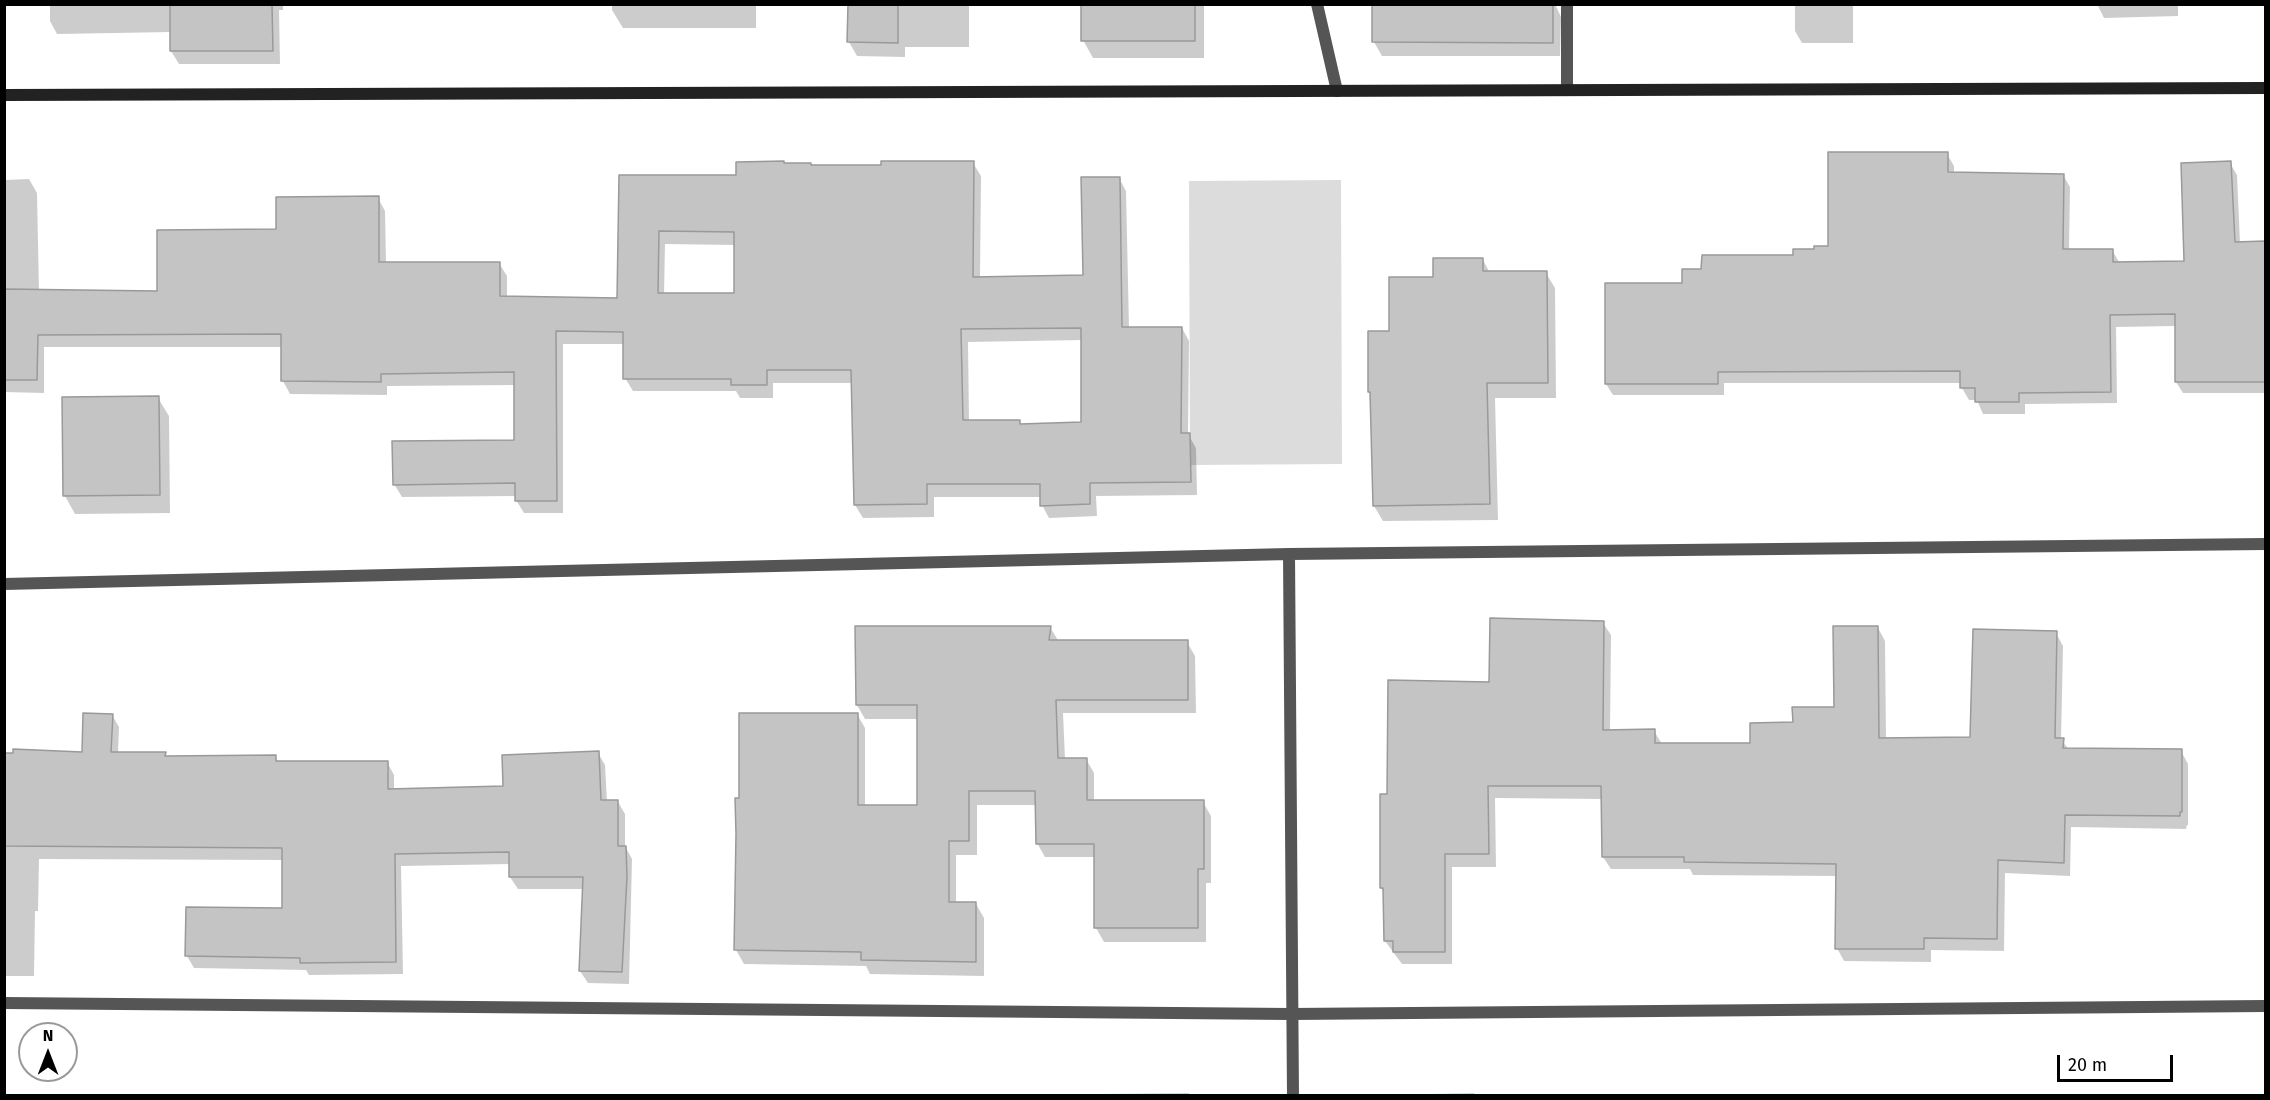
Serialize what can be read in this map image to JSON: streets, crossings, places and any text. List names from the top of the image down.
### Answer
{
  "scale_bar": "20 m",
  "north": "top"
}
